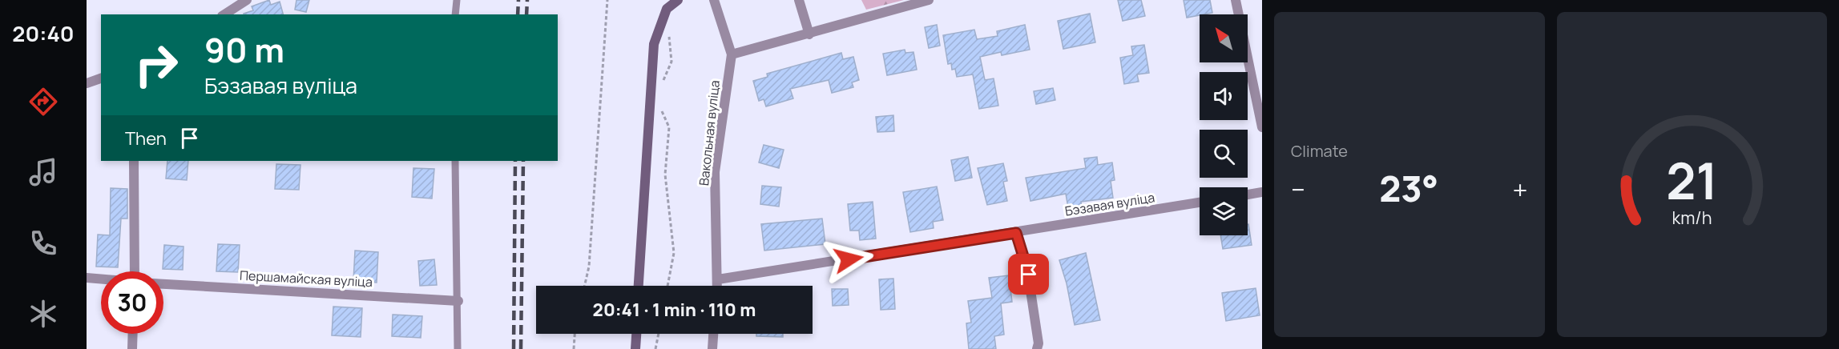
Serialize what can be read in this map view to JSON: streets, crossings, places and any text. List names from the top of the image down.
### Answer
{
  "streets": {
    "street": ["Вакольная вуліца", "Бэзавая вуліца", "Першамайская вуліца"]
  },
  "crossings": [
    ["Вакольная вуліца", "Бэзавая вуліца"]
  ],
  "north": "top left",
  "page": {
    "tabs": "20:40",
    "tile": "Climate",
    "turn": ["90 m", "Бэзавая вуліца"],
    "then": "Then",
    "heat": ["−", "23°", "+"],
    "limit": "30",
    "trip": "20:41 · 1 min · 110 m",
    "gauge": ["21", "km/h"]
  }
}
